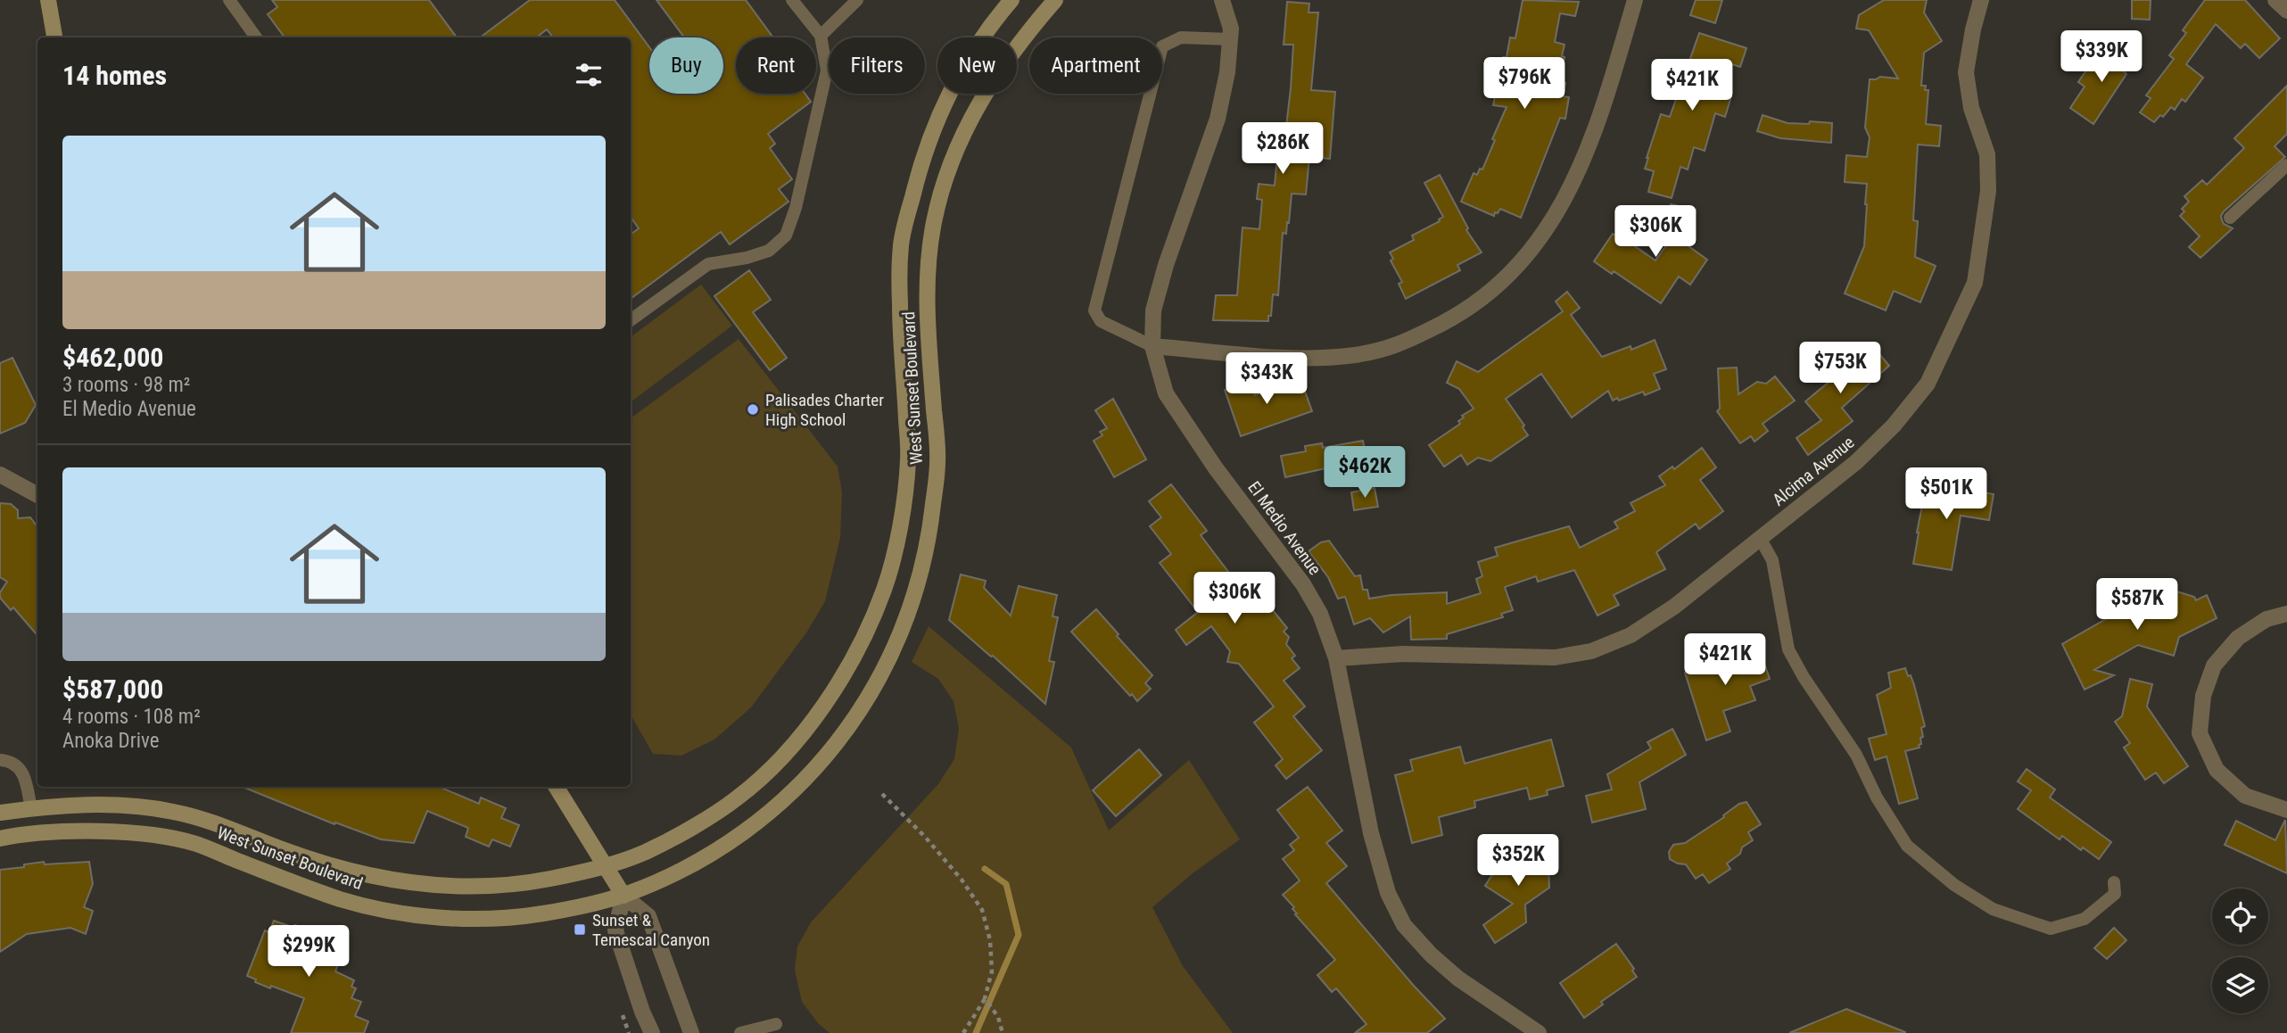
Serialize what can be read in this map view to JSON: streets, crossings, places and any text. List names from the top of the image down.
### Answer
{
  "streets": {
    "main road": ["West Sunset Boulevard"],
    "street": ["Alcima Avenue", "El Medio Avenue"]
  },
  "crossings": [
    ["Alcima Avenue", "El Medio Avenue"]
  ],
  "places": {
    "other": ["Palisades Charter High School"],
    "transit": ["Sunset & Temescal Canyon"]
  },
  "page": {
    "price": [
      "$339K",
      "$796K",
      "$421K",
      "$286K",
      "$306K",
      "$753K",
      "$343K",
      "$462K",
      "$501K",
      "$306K",
      "$587K",
      "$421K",
      "$352K",
      "$299K"
    ],
    "chip": [
      "Buy",
      "Rent",
      "Filters",
      "New",
      "Apartment"
    ],
    "heading": "14 homes",
    "list": [
      {
        "name": "$462,000",
        "note": "3 rooms · 98 m² · El Medio Avenue"
      },
      {
        "name": "$587,000",
        "note": "4 rooms · 108 m² · Anoka Drive"
      }
    ]
  }
}
